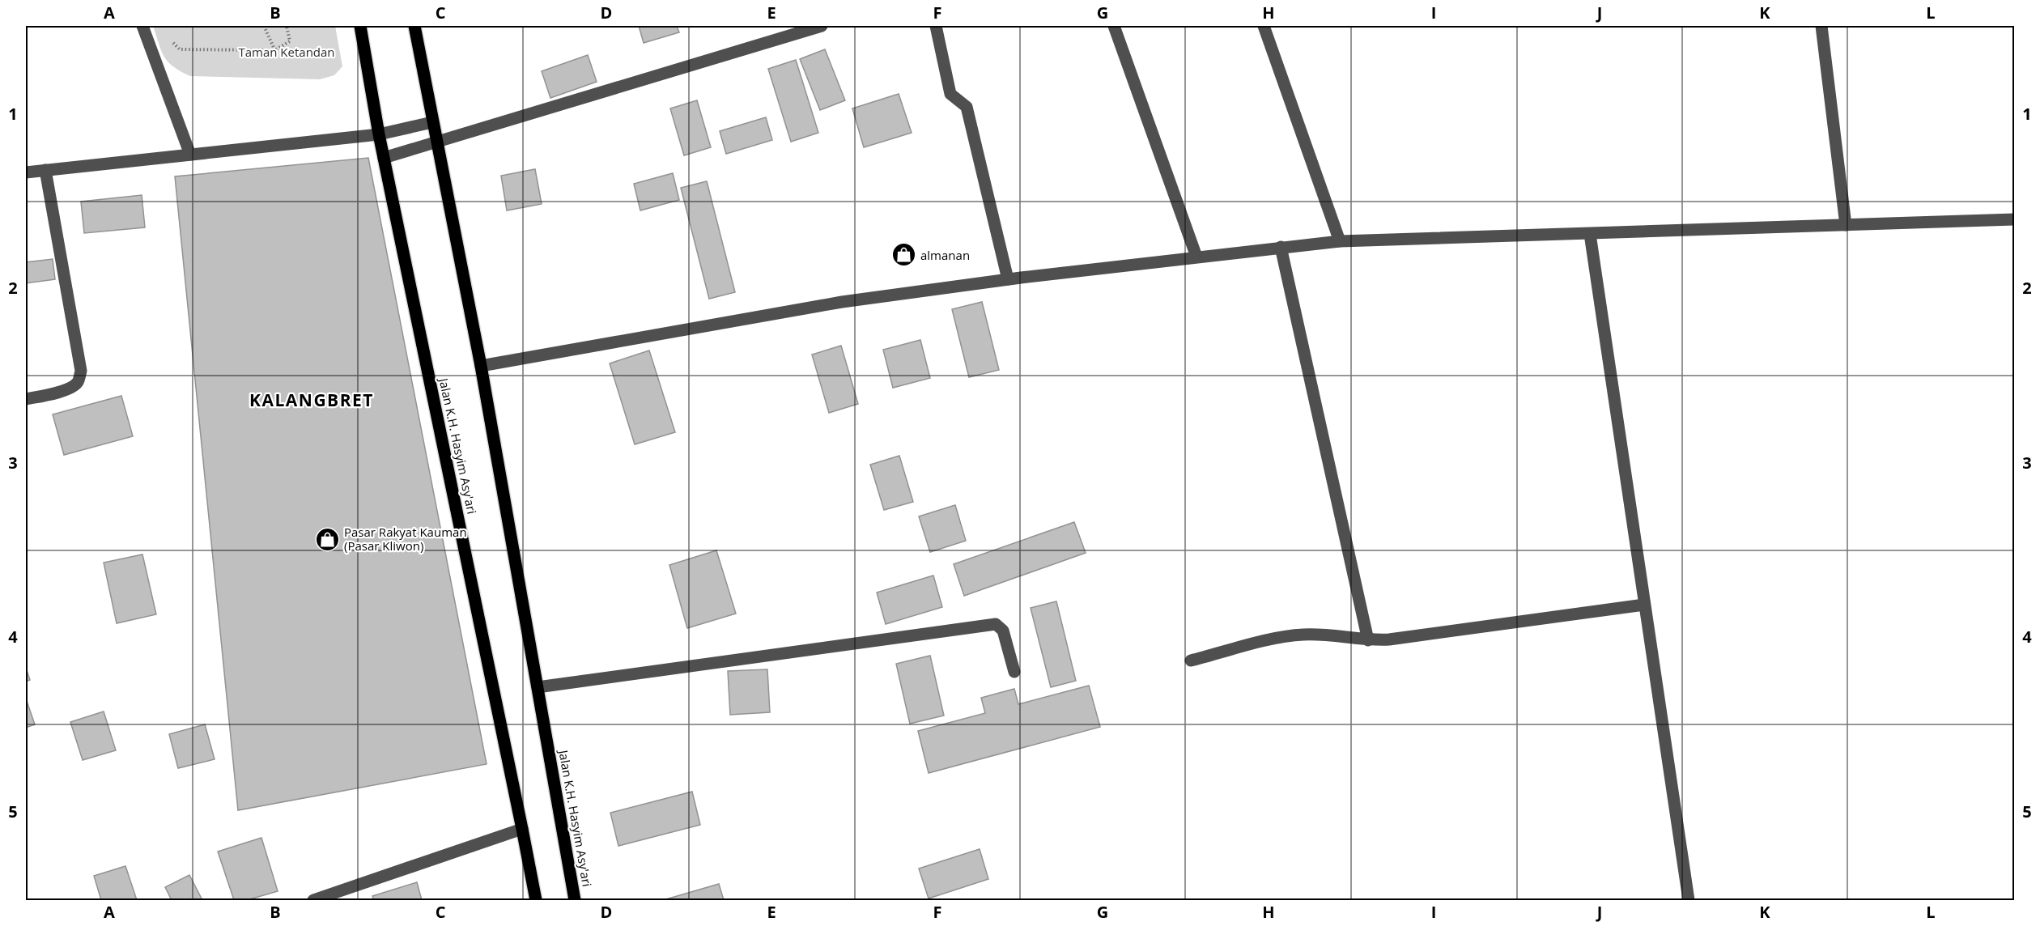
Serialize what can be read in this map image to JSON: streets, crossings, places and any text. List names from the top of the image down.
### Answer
{
  "streets": {
    "main road": ["Jalan K.H. Hasyim Asy'ari"]
  },
  "districts": ["KALANGBRET"],
  "parks": ["Taman Ketandan"],
  "places": {
    "shop": ["almanan", "Pasar Rakyat Kauman (Pasar Kliwon)"]
  },
  "grid": {
    "columns": [
      "A",
      "B",
      "C",
      "D",
      "E",
      "F",
      "G",
      "H",
      "I",
      "J",
      "K",
      "L"
    ],
    "rows": [
      "1",
      "2",
      "3",
      "4",
      "5"
    ]
  }
}
